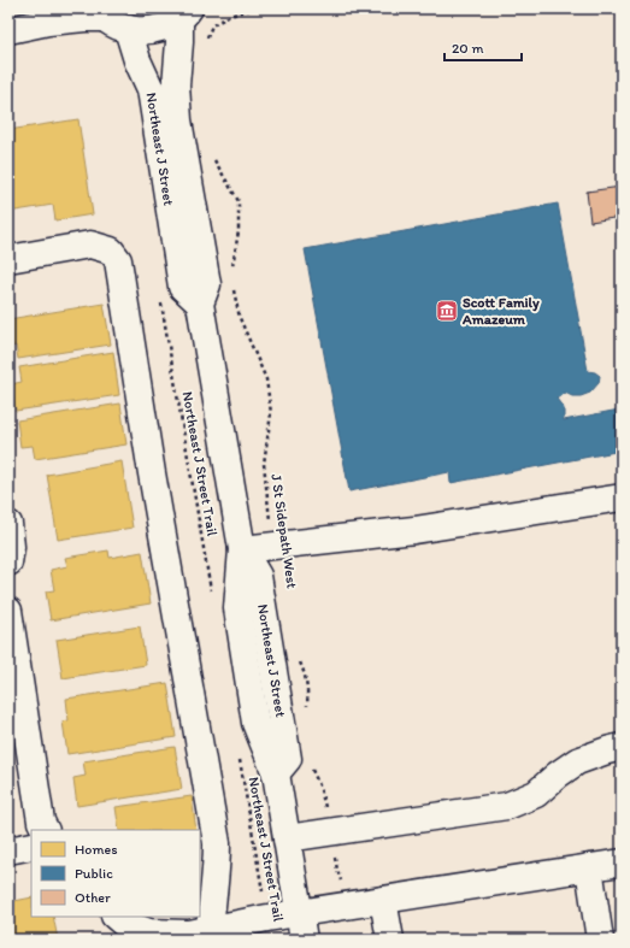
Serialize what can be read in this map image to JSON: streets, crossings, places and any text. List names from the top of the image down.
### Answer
{
  "streets": {
    "street": ["Northeast J Street"],
    "path": ["Northeast J Street Trail", "J St Sidepath West"]
  },
  "places": {
    "museum": ["Scott Family Amazeum"]
  },
  "legend": ["Homes", "Public", "Other"],
  "scale_bar": "20 m"
}
